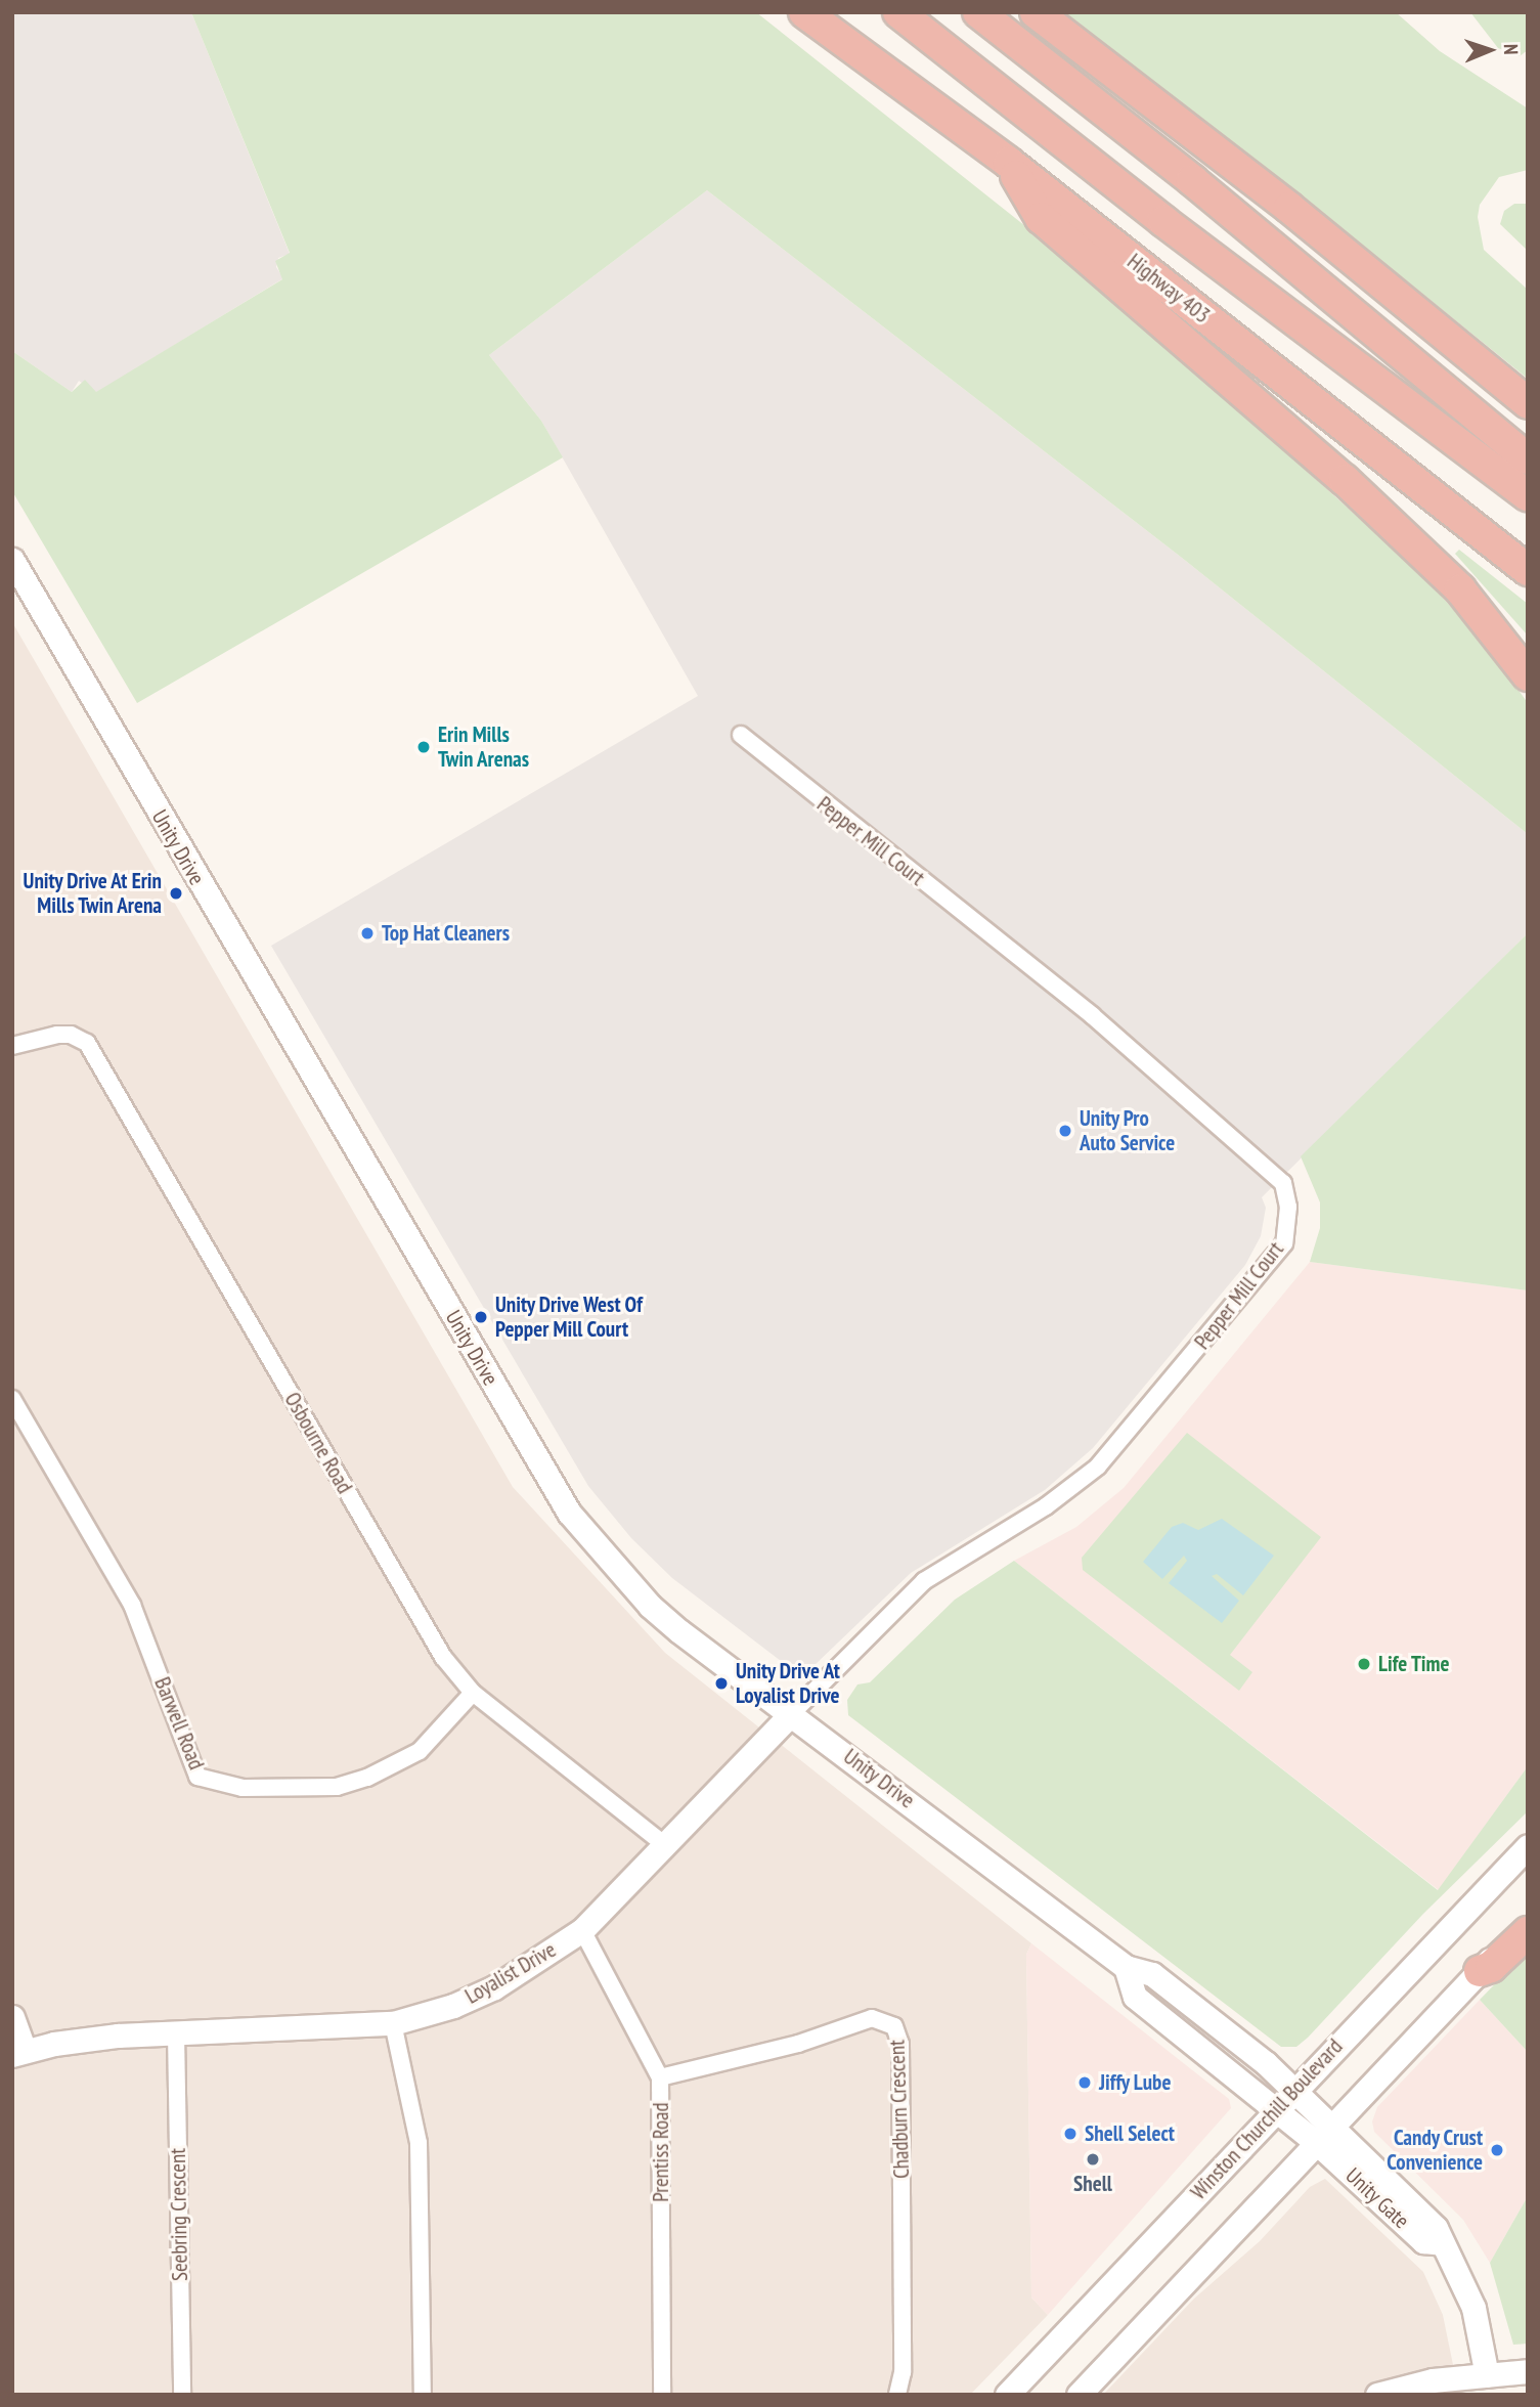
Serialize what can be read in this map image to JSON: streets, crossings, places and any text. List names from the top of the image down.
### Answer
{
  "streets": {
    "highway": ["Highway 403"],
    "street": [
      "Pepper Mill Court",
      "Unity Drive",
      "Osbourne Road",
      "Barwell Road",
      "Loyalist Drive",
      "Chadburn Crescent",
      "Winston Churchill Boulevard",
      "Prentiss Road",
      "Unity Gate",
      "Seebring Crescent"
    ]
  },
  "crossings": [
    ["Pepper Mill Court", "Unity Drive"],
    ["Pepper Mill Court", "Loyalist Drive"],
    ["Unity Drive", "Loyalist Drive"],
    ["Unity Drive", "Winston Churchill Boulevard"],
    ["Unity Drive", "Unity Gate"],
    ["Osbourne Road", "Barwell Road"],
    ["Osbourne Road", "Loyalist Drive"],
    ["Loyalist Drive", "Prentiss Road"],
    ["Loyalist Drive", "Seebring Crescent"],
    ["Chadburn Crescent", "Prentiss Road"]
  ],
  "places": [
    "Erin Mills Twin Arenas",
    "Unity Drive At Erin Mills Twin Arena",
    "Top Hat Cleaners",
    "Unity Pro Auto Service",
    "Unity Drive West Of Pepper Mill Court",
    "Life Time",
    "Unity Drive At Loyalist Drive",
    "Jiffy Lube",
    "Shell Select",
    "Candy Crust Convenience",
    "Shell"
  ],
  "north": "right"
}
